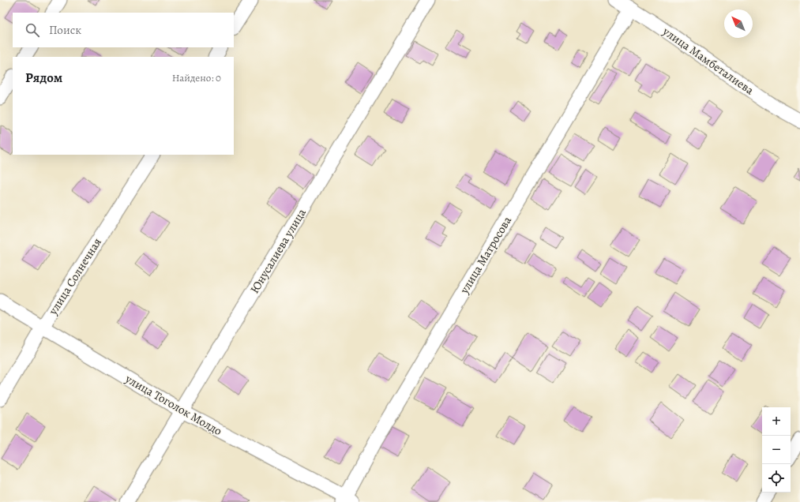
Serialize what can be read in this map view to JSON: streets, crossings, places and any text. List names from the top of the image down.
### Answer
{
  "streets": {
    "street": [
      "улица Мамбеталиева",
      "Юнусалиева улица",
      "улица Матросова",
      "улица Солнечная",
      "улица Тоголок Молдо"
    ]
  },
  "crossings": [
    ["улица Мамбеталиева", "улица Матросова"],
    ["Юнусалиева улица", "улица Тоголок Молдо"],
    ["улица Матросова", "улица Тоголок Молдо"],
    ["улица Солнечная", "улица Тоголок Молдо"]
  ],
  "north": "top left",
  "page": {
    "search": "Поиск",
    "heading": ["Рядом", "Найдено: 0"],
    "map_buttons": ["+", "−"]
  }
}
